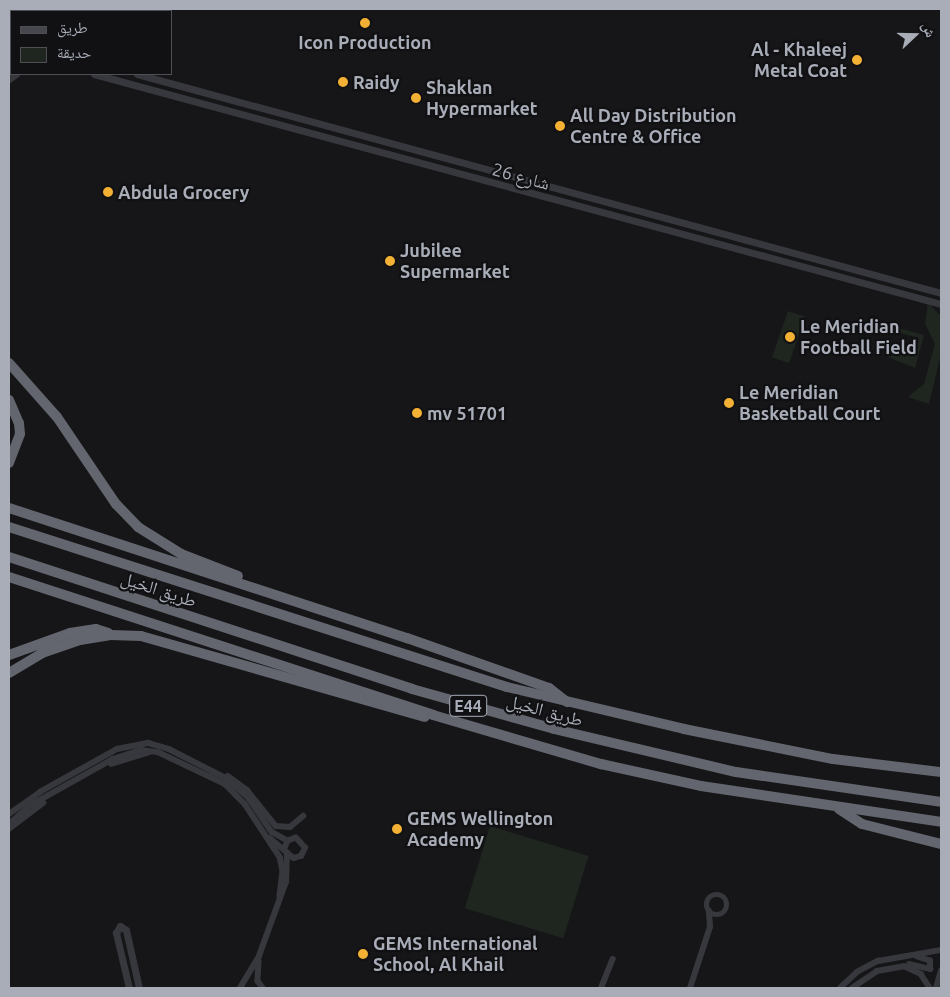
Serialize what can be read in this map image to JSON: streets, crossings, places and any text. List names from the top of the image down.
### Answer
{
  "streets": {
    "highway": ["طريق الخيل", "E44"],
    "street": ["شارع 26"]
  },
  "places": [
    "Icon Production",
    "Al - Khaleej Metal Coat",
    "Raidy",
    "Shaklan Hypermarket",
    "All Day Distribution Centre & Office",
    "Abdula Grocery",
    "Jubilee Supermarket",
    "Le Meridian Football Field",
    "Le Meridian Basketball Court",
    "mv 51701",
    "GEMS Wellington Academy",
    "GEMS International School, Al Khail"
  ],
  "legend": ["طريق", "حديقة"],
  "north": "right"
}
